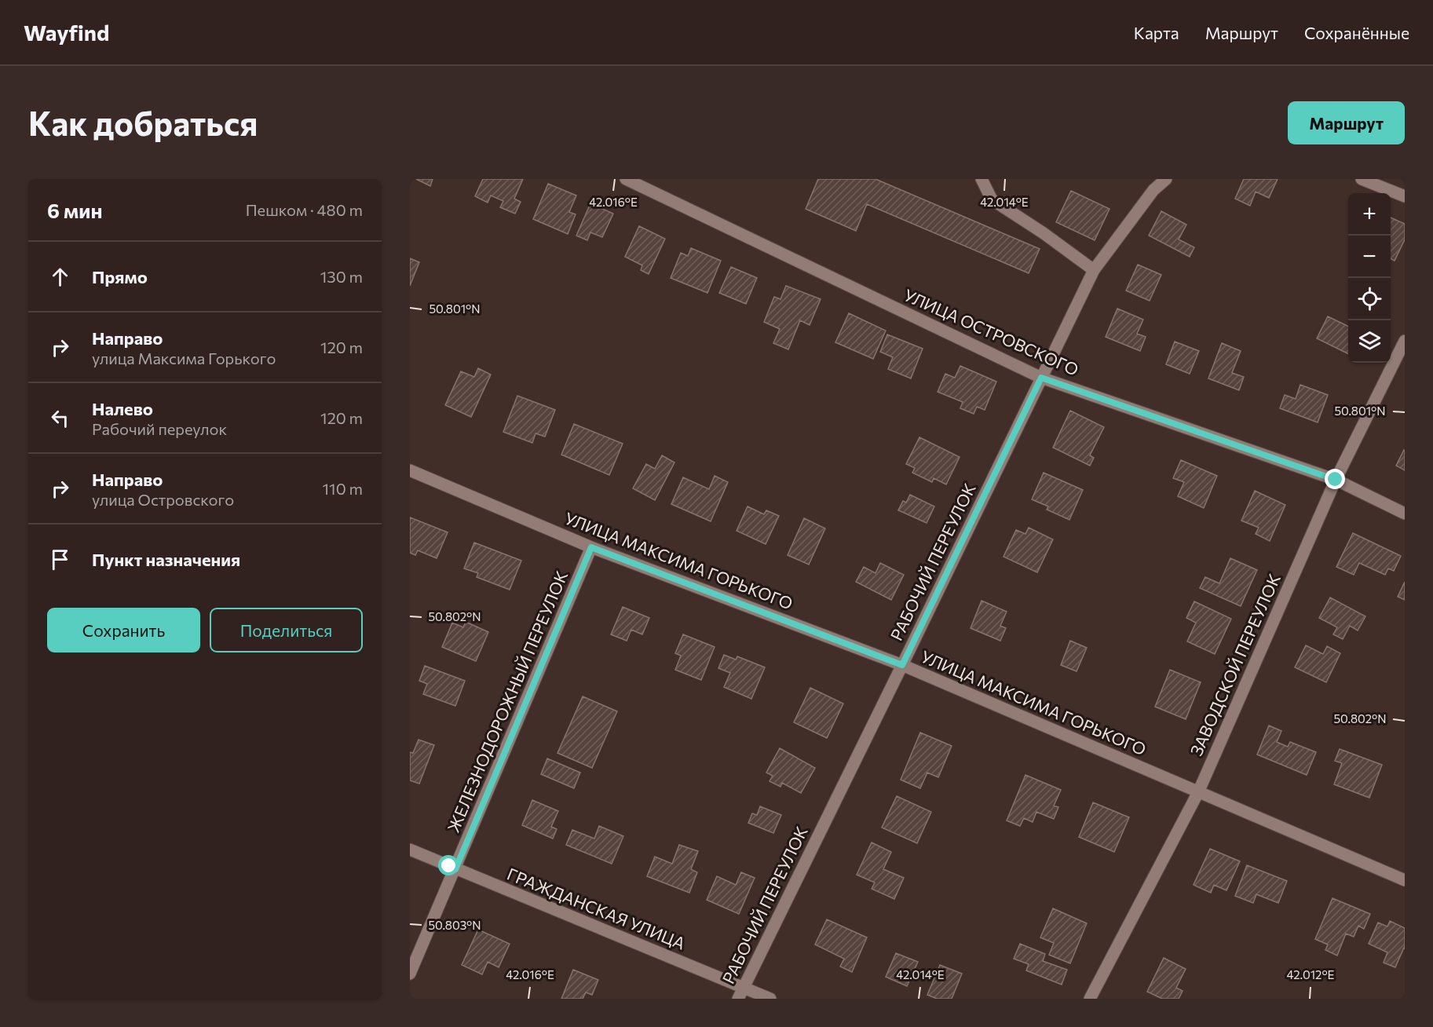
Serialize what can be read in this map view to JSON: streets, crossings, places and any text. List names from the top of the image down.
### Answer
{
  "streets": {
    "street": [
      "УЛИЦА ОСТРОВСКОГО",
      "УЛИЦА МАКСИМА ГОРЬКОГО",
      "РАБОЧИЙ ПЕРЕУЛОК",
      "ЗАВОДСКОЙ ПЕРЕУЛОК",
      "ЖЕЛЕЗНОДОРОЖНЫЙ ПЕРЕУЛОК",
      "ГРАЖДАНСКАЯ УЛИЦА"
    ]
  },
  "crossings": [
    ["УЛИЦА ОСТРОВСКОГО", "РАБОЧИЙ ПЕРЕУЛОК"],
    ["УЛИЦА ОСТРОВСКОГО", "ЗАВОДСКОЙ ПЕРЕУЛОК"],
    ["УЛИЦА МАКСИМА ГОРЬКОГО", "РАБОЧИЙ ПЕРЕУЛОК"],
    ["УЛИЦА МАКСИМА ГОРЬКОГО", "ЗАВОДСКОЙ ПЕРЕУЛОК"],
    ["УЛИЦА МАКСИМА ГОРЬКОГО", "ЖЕЛЕЗНОДОРОЖНЫЙ ПЕРЕУЛОК"],
    ["РАБОЧИЙ ПЕРЕУЛОК", "ГРАЖДАНСКАЯ УЛИЦА"],
    ["ЖЕЛЕЗНОДОРОЖНЫЙ ПЕРЕУЛОК", "ГРАЖДАНСКАЯ УЛИЦА"]
  ],
  "page": {
    "header": "Wayfind",
    "nav": ["Карта", "Маршрут", "Сохранённые"],
    "buttons": [
      "Маршрут",
      ["Сохранить", "Поделиться"]
    ],
    "title": "Как добраться",
    "heading": ["6 мин", "Пешком · 480 m"],
    "map_buttons": ["+", "−"],
    "list": [
      ["Прямо", "130 m"],
      ["Направо", "улица Максима Горького", "120 m"],
      ["Налево", "Рабочий переулок", "120 m"],
      ["Направо", "улица Островского", "110 m"],
      "Пункт назначения"
    ]
  },
  "coordinates": [
    "42.016°E",
    "42.014°E",
    "50.801°N",
    "50.802°N",
    "50.803°N",
    "42.012°E"
  ]
}
